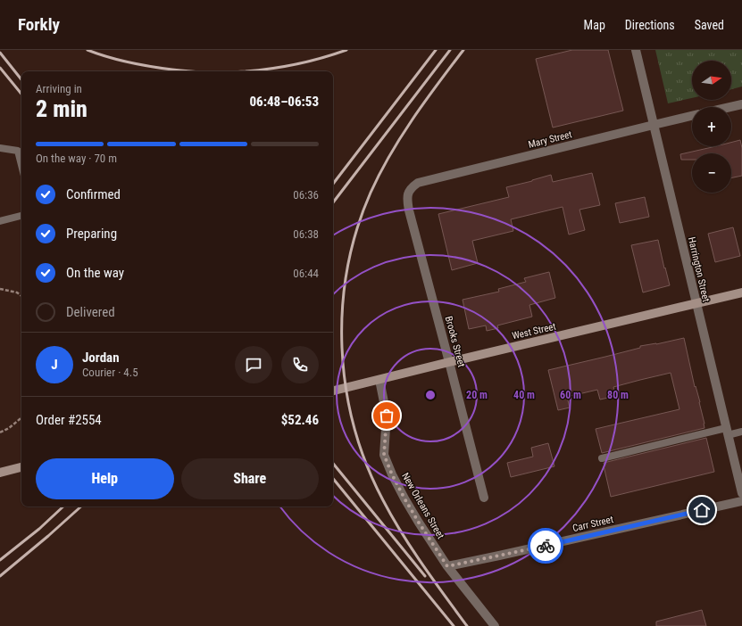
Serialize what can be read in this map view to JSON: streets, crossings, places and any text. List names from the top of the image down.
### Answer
{
  "streets": {
    "street": [
      "Mary Street",
      "Harrington Street",
      "West Street",
      "Brooks Street",
      "New Orleans Street",
      "Carr Street"
    ]
  },
  "crossings": [
    ["Mary Street", "Harrington Street"],
    ["Mary Street", "Brooks Street"],
    ["Harrington Street", "West Street"],
    ["West Street", "Brooks Street"],
    ["West Street", "New Orleans Street"],
    ["New Orleans Street", "Carr Street"]
  ],
  "north": "right",
  "page": {
    "header": "Forkly",
    "nav": ["Map", "Directions", "Saved"],
    "map_buttons": ["+", "−"],
    "heading": ["2 min", "Arriving in", "06:48–06:53"],
    "panel": [
      "Jordan",
      "Courier · 4.5",
      "Order #2554",
      "$52.46"
    ],
    "bar": "On the way · 70 m",
    "list": [
      ["Confirmed", "06:36"],
      ["Preparing", "06:38"],
      ["On the way", "06:44"],
      "Delivered"
    ],
    "round": "J",
    "buttons": ["Help", "Share"]
  },
  "rings": [
    "20 m",
    "40 m",
    "60 m",
    "80 m"
  ]
}
